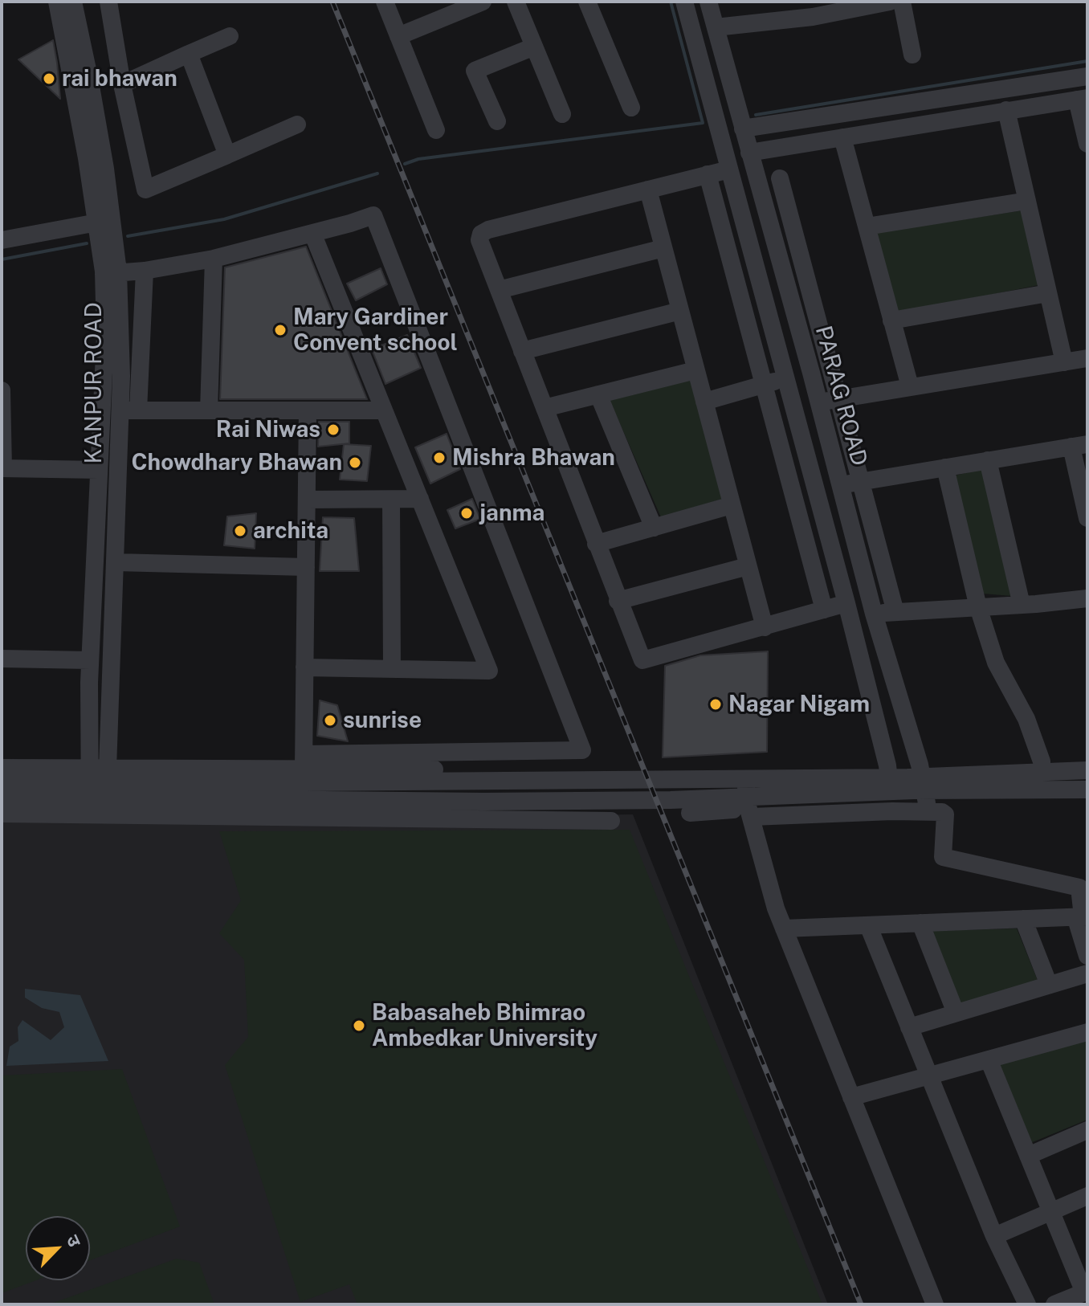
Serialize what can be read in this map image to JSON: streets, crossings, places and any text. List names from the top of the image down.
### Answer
{
  "streets": {
    "street": ["KANPUR ROAD", "PARAG ROAD"]
  },
  "places": [
    "rai bhawan",
    "Mary Gardiner Convent school",
    "Rai Niwas",
    "Mishra Bhawan",
    "Chowdhary Bhawan",
    "janma",
    "archita",
    "Nagar Nigam",
    "sunrise",
    "Babasaheb Bhimrao Ambedkar University"
  ],
  "north": "top right"
}
